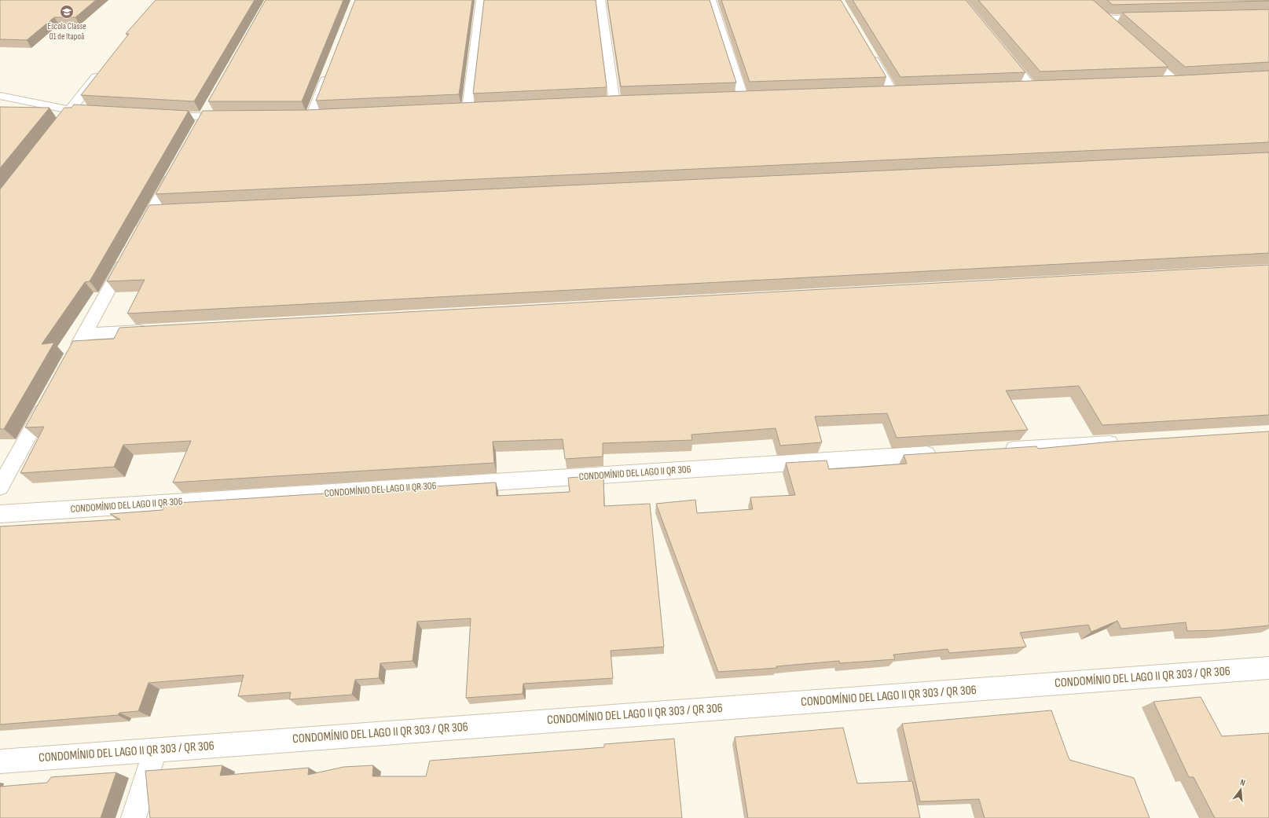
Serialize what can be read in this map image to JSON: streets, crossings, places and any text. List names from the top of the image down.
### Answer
{
  "streets": {
    "street": ["CONDOMÍNIO DEL LAGO II QR 306", "CONDOMÍNIO DEL LAGO II QR 303 / QR 306"]
  },
  "places": {
    "school or university": ["Escola Classe 01 de Itapoã"]
  },
  "north": "top"
}
